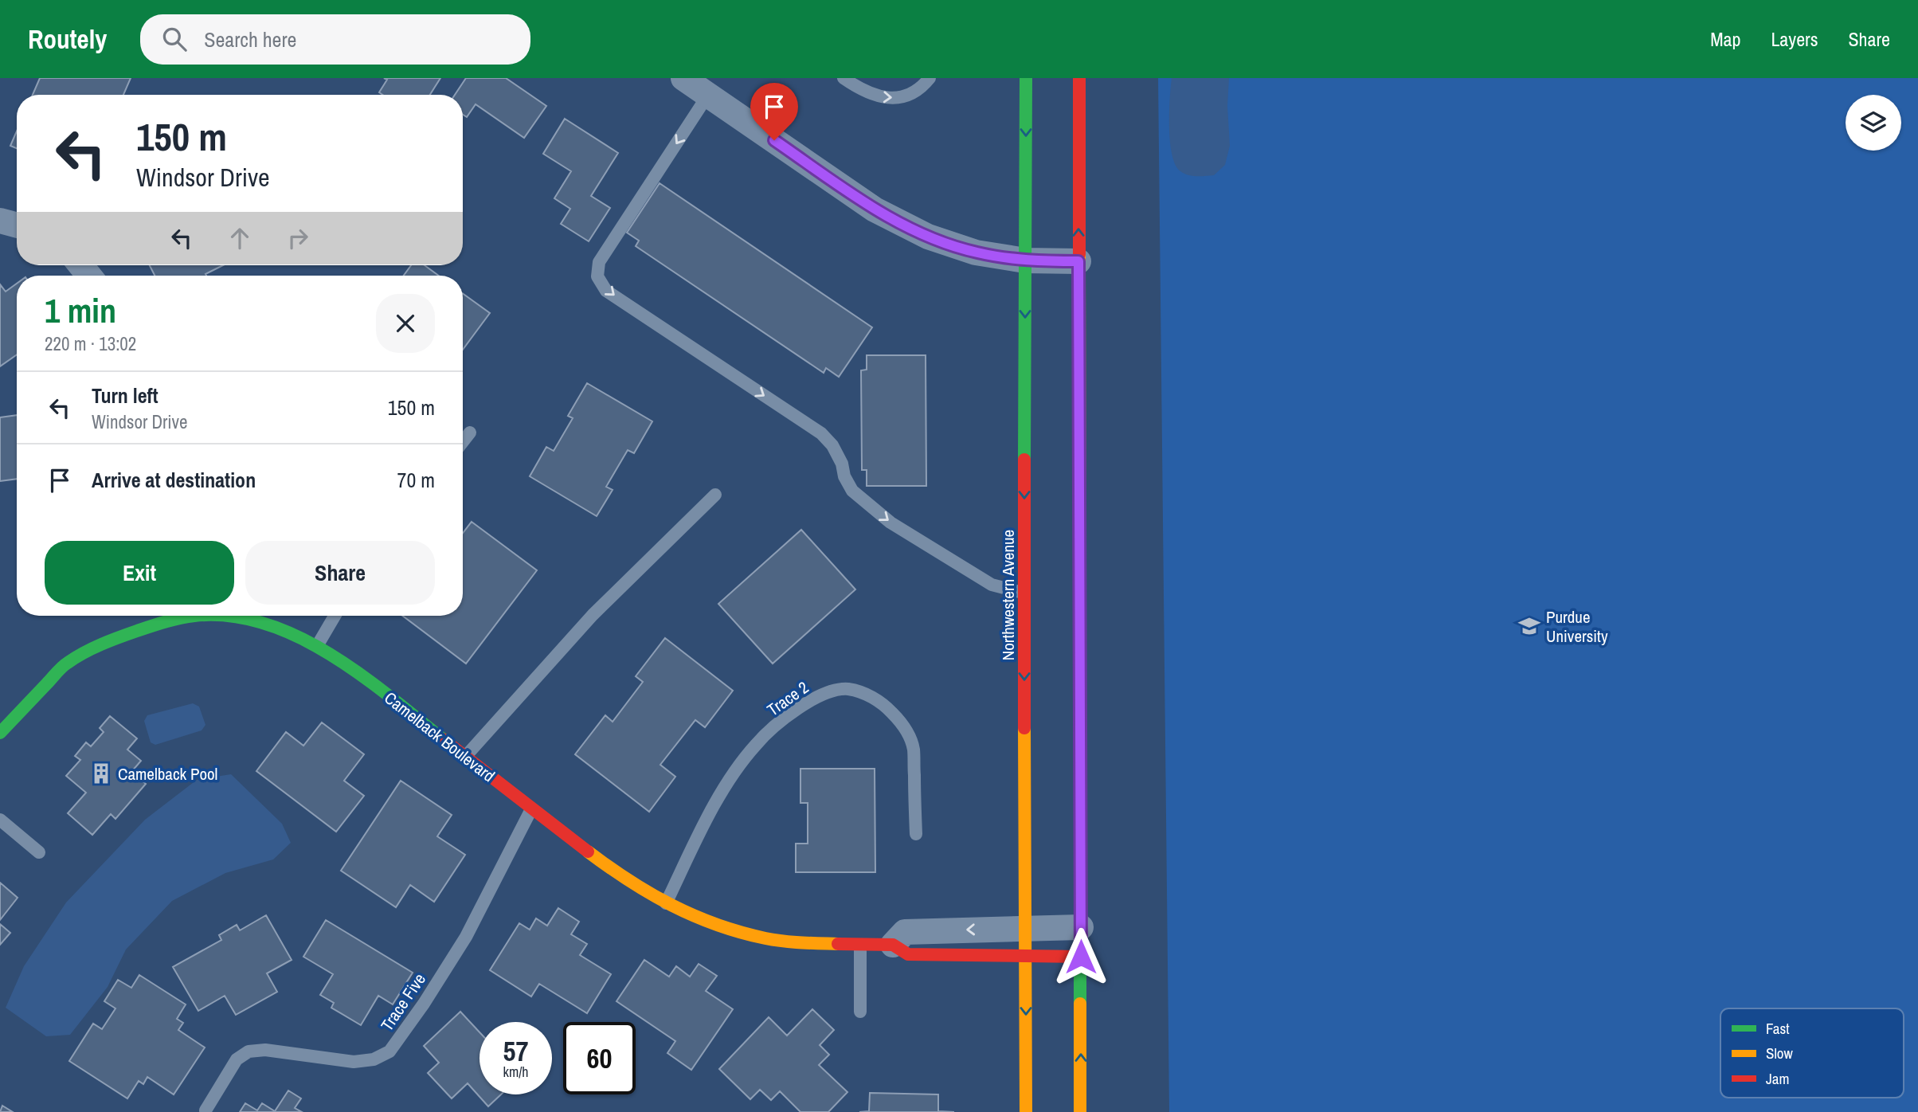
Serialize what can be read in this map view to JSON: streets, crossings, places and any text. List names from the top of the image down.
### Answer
{
  "streets": {
    "main road": ["Northwestern Avenue", "Camelback Boulevard"],
    "lane": ["Trace 2", "Trace Five"]
  },
  "crossings": [
    ["Northwestern Avenue", "Camelback Boulevard"],
    ["Trace 2", "Camelback Boulevard"],
    ["Camelback Boulevard", "Trace Five"]
  ],
  "places": {
    "school or university": ["Purdue University"],
    "building": ["Camelback Pool"]
  },
  "legend": ["Fast", "Slow", "Jam"],
  "page": {
    "header": "Routely",
    "search": "Search here",
    "nav": ["Map", "Layers", "Share"],
    "turn": ["150 m", "Windsor Drive"],
    "heading": ["1 min", "220 m · 13:02"],
    "list": [
      {
        "name": "Turn left",
        "note": "Windsor Drive",
        "value": "150 m"
      },
      {
        "name": "Arrive at destination",
        "value": "70 m"
      }
    ],
    "buttons": ["Exit", "Share"],
    "speed": "57 km/h",
    "limit": "60"
  }
}
